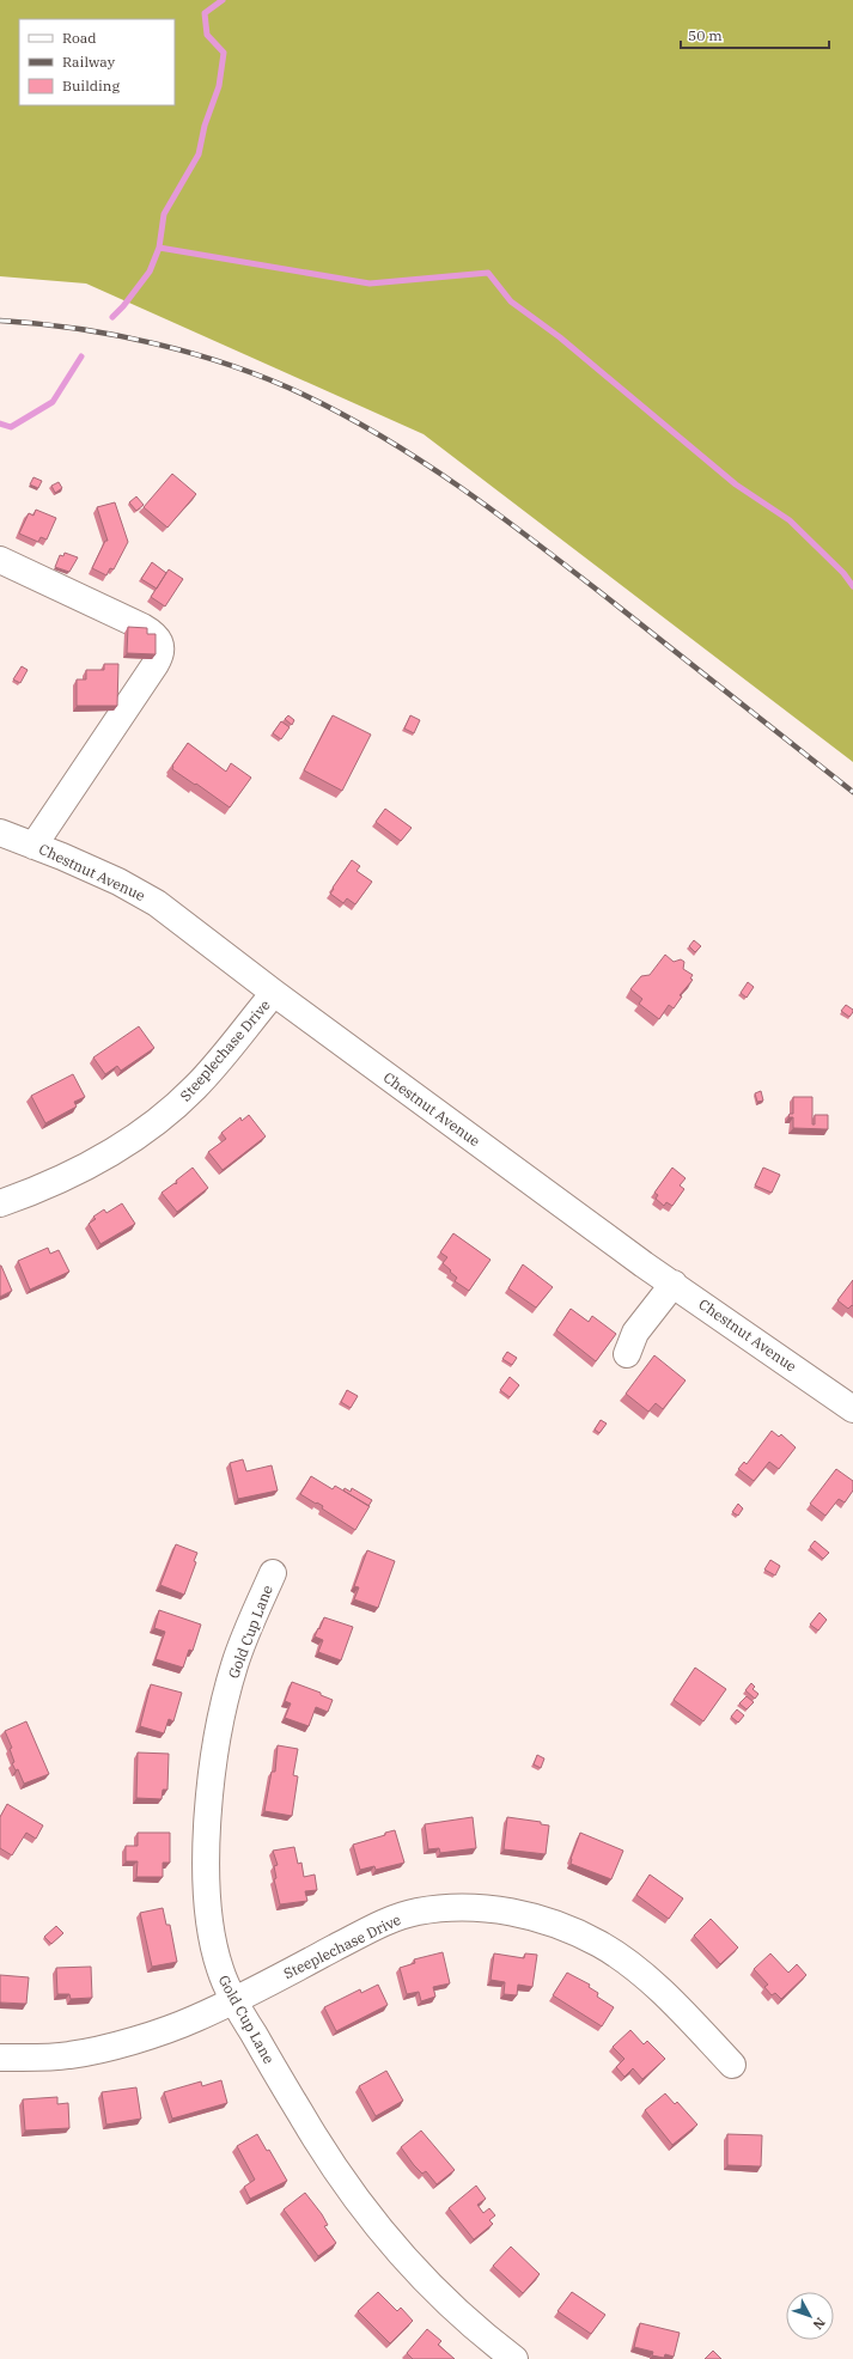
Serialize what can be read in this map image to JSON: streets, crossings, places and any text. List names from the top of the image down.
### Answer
{
  "streets": {
    "street": ["Chestnut Avenue", "Steeplechase Drive", "Gold Cup Lane"]
  },
  "crossings": [
    ["Chestnut Avenue", "Steeplechase Drive"],
    ["Steeplechase Drive", "Gold Cup Lane"]
  ],
  "legend": ["Road", "Railway", "Building"],
  "scale_bar": "50 m",
  "north": "bottom right"
}
